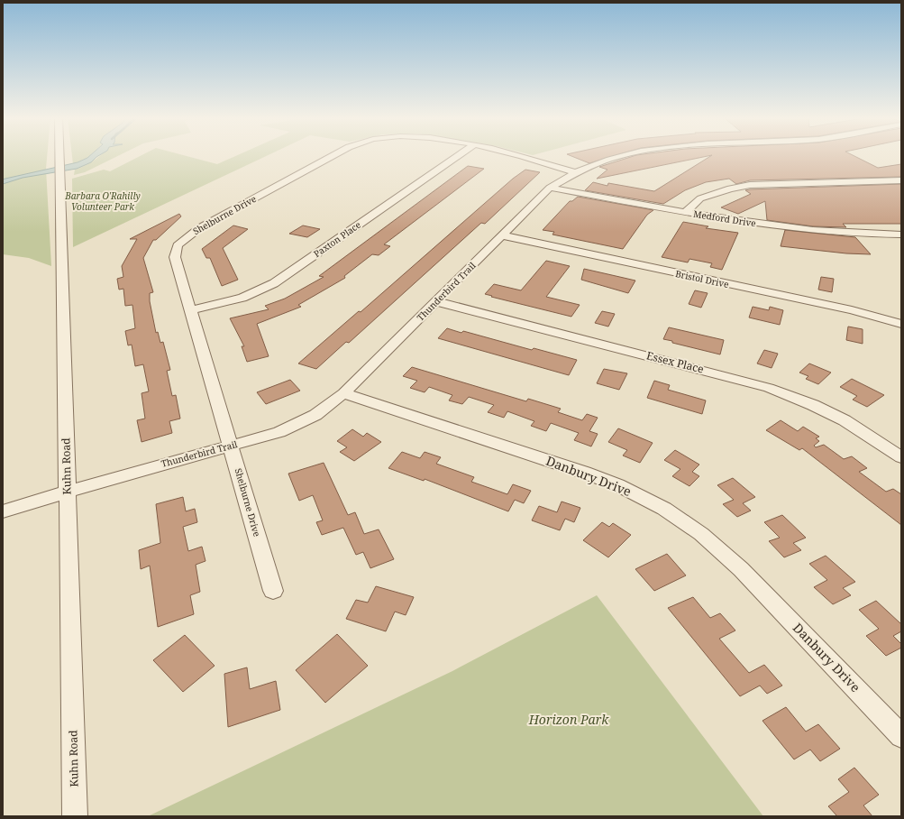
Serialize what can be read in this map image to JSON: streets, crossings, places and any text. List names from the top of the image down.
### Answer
{
  "streets": {
    "street": [
      "Shelburne Drive",
      "Medford Drive",
      "Paxton Place",
      "Bristol Drive",
      "Thunderbird Trail",
      "Essex Place",
      "Kuhn Road",
      "Danbury Drive"
    ]
  },
  "crossings": [
    ["Shelburne Drive", "Paxton Place"],
    ["Shelburne Drive", "Thunderbird Trail"],
    ["Medford Drive", "Thunderbird Trail"],
    ["Bristol Drive", "Thunderbird Trail"],
    ["Thunderbird Trail", "Essex Place"],
    ["Thunderbird Trail", "Kuhn Road"],
    ["Thunderbird Trail", "Danbury Drive"]
  ],
  "parks": ["Barbara O'Rahilly Volunteer Park", "Horizon Park"]
}
